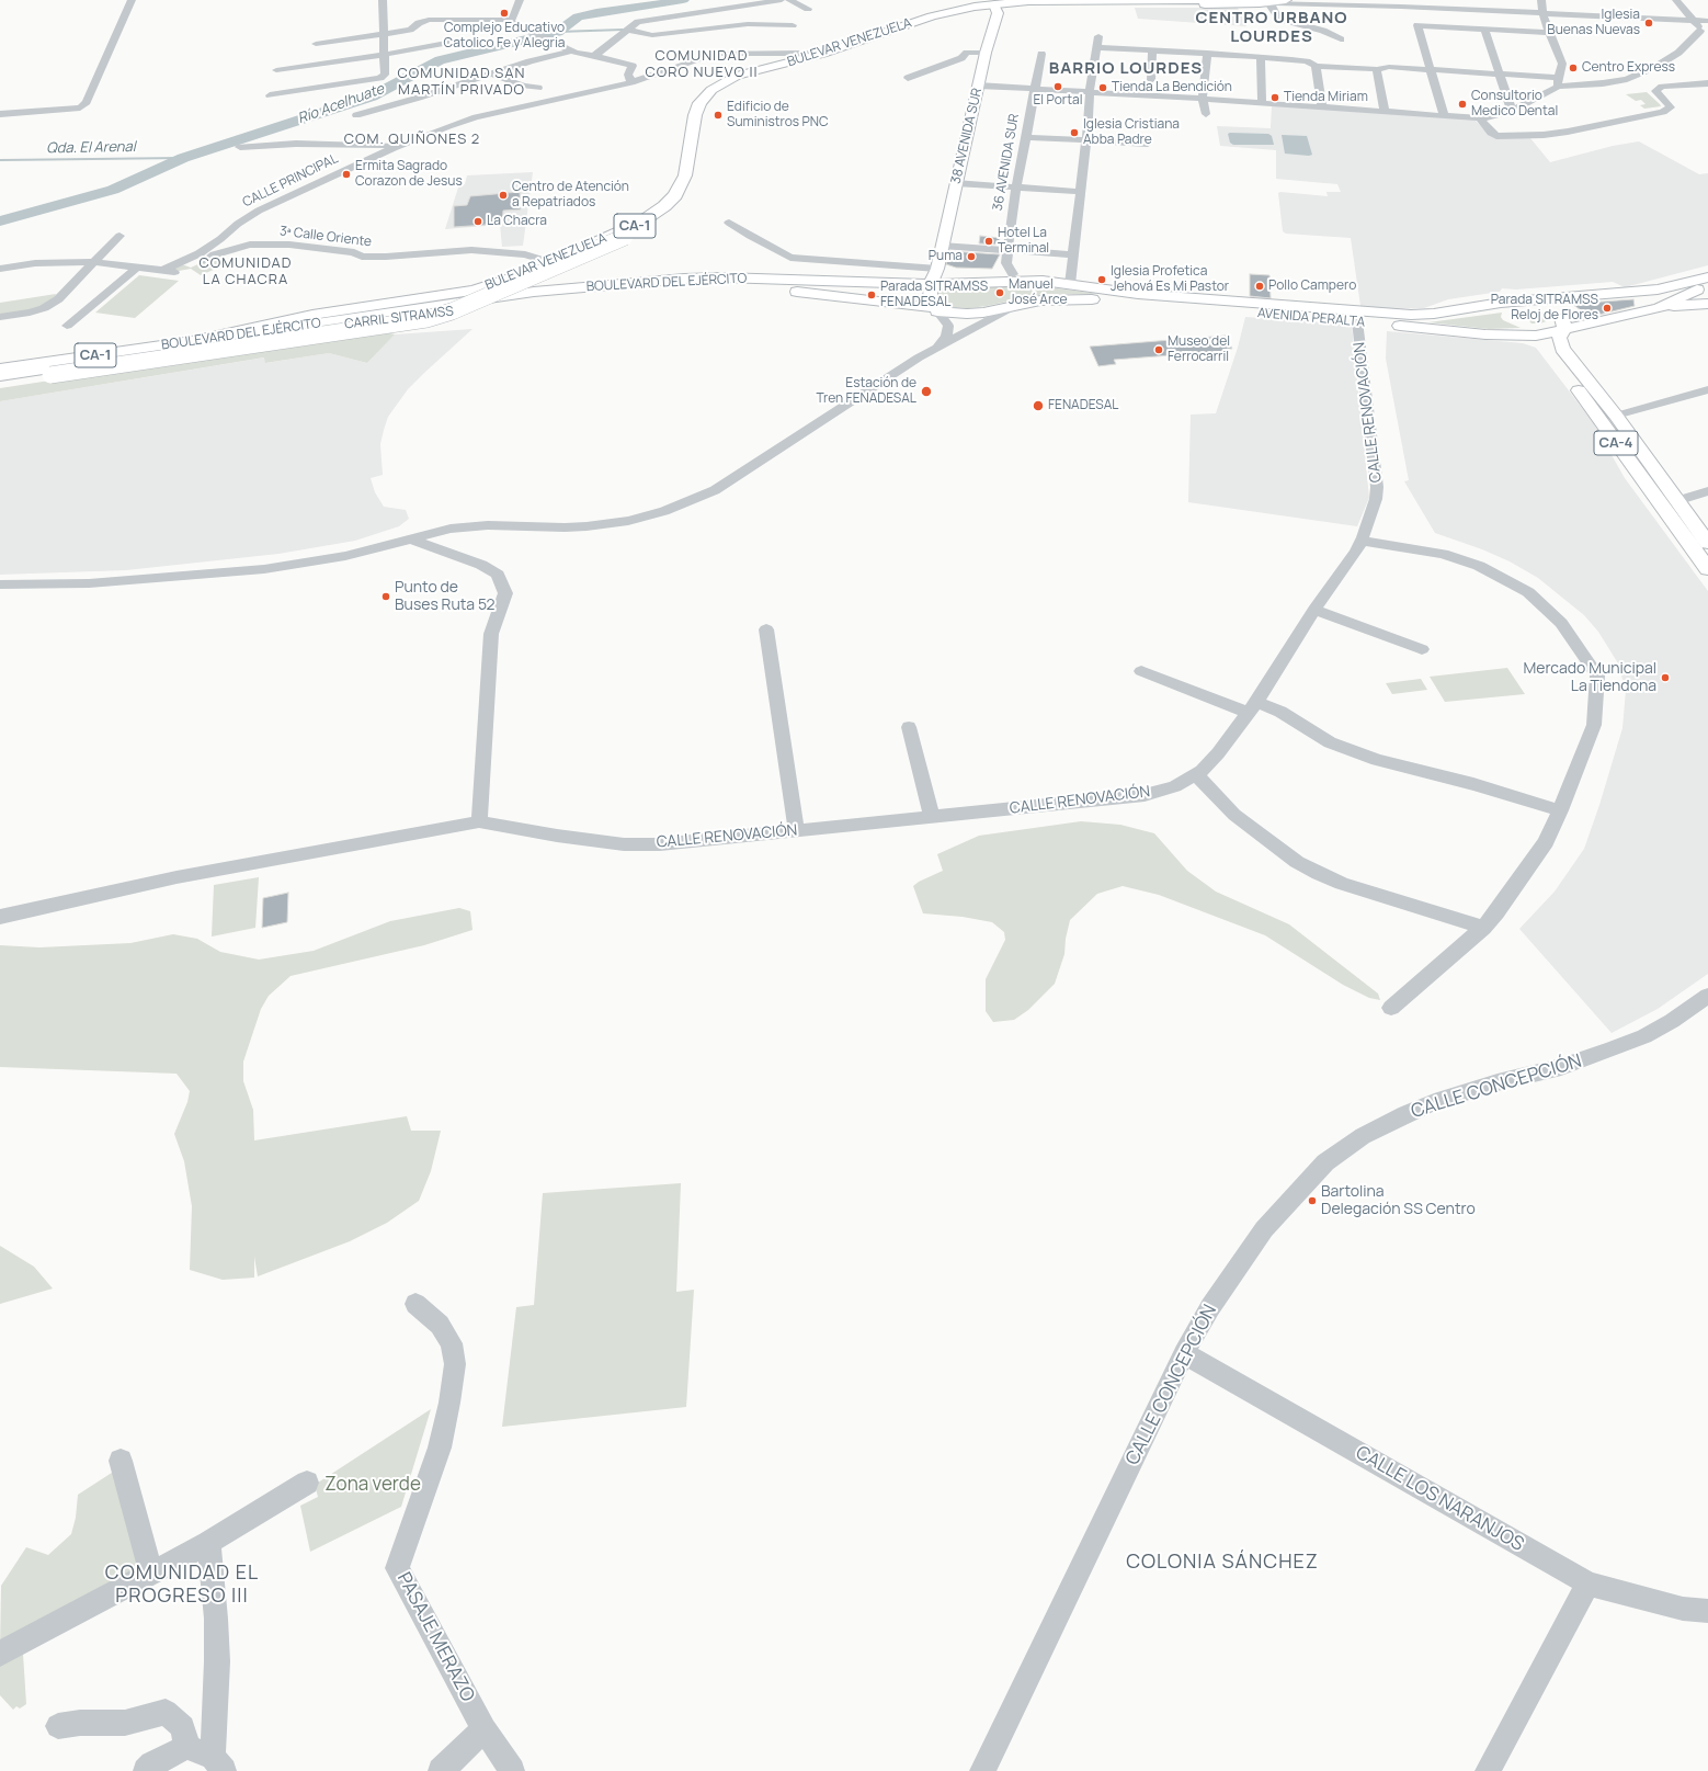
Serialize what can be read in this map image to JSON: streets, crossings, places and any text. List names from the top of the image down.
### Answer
{
  "streets": {
    "highway": ["BULEVAR VENEZUELA", "CA-1", "BOULEVARD DEL EJÉRCITO"],
    "main road": [
      "38 AVENIDA SUR",
      "CARRIL SITRAMSS",
      "AVENIDA PERALTA",
      "CA-4"
    ],
    "street": [
      "36 AVENIDA SUR",
      "CALLE PRINCIPAL",
      "3ª Calle Oriente",
      "CALLE RENOVACIÓN",
      "CALLE CONCEPCIÓN",
      "CALLE LOS NARANJOS",
      "PASAJE MERAZO"
    ]
  },
  "crossings": [
    ["BULEVAR VENEZUELA", "38 AVENIDA SUR"],
    ["BULEVAR VENEZUELA", "CALLE PRINCIPAL"],
    ["BULEVAR VENEZUELA", "3ª Calle Oriente"],
    ["BULEVAR VENEZUELA", "BOULEVARD DEL EJÉRCITO"],
    ["38 AVENIDA SUR", "AVENIDA PERALTA"],
    ["36 AVENIDA SUR", "AVENIDA PERALTA"],
    ["CALLE PRINCIPAL", "3ª Calle Oriente"],
    ["BOULEVARD DEL EJÉRCITO", "CARRIL SITRAMSS"],
    ["BOULEVARD DEL EJÉRCITO", "AVENIDA PERALTA"],
    ["CARRIL SITRAMSS", "AVENIDA PERALTA"],
    ["CARRIL SITRAMSS", "CALLE RENOVACIÓN"],
    ["CARRIL SITRAMSS", "CA-4"],
    ["AVENIDA PERALTA", "CALLE RENOVACIÓN"],
    ["AVENIDA PERALTA", "CA-4"],
    ["CALLE CONCEPCIÓN", "CALLE LOS NARANJOS"]
  ],
  "districts": [
    "CENTRO URBANO LOURDES",
    "COMUNIDAD CORO NUEVO II",
    "BARRIO LOURDES",
    "COMUNIDAD SAN MARTÍN PRIVADO",
    "COM. QUIÑONES 2",
    "COMUNIDAD LA CHACRA",
    "COLONIA SÁNCHEZ",
    "COMUNIDAD EL PROGRESO III"
  ],
  "water": ["Río Acelhuate", "Qda. El Arenal"],
  "parks": ["Zona verde"],
  "places": [
    "Complejo Educativo Catolico Fe y Alegria",
    "Iglesia Buenas Nuevas",
    "Centro Express",
    "El Portal",
    "Tienda La Bendición",
    "Tienda Miriam",
    "Consultorio Medico Dental",
    "Edificio de Suministros PNC",
    "Iglesia Cristiana Abba Padre",
    "Ermita Sagrado Corazon de Jesus",
    "Centro de Atención a Repatriados",
    "La Chacra",
    "Hotel La Terminal",
    "Puma",
    "Iglesia Profetica Jehová Es Mi Pastor",
    "Pollo Campero",
    "Manuel José Arce",
    "Parada SITRAMSS FENADESAL",
    "Parada SITRAMSS Reloj de Flores",
    "Museo del Ferrocarril",
    "Estación de Tren FENADESAL",
    "FENADESAL",
    "Punto de Buses Ruta 52",
    "Mercado Municipal La Tiendona",
    "Bartolina Delegación SS Centro"
  ]
}
